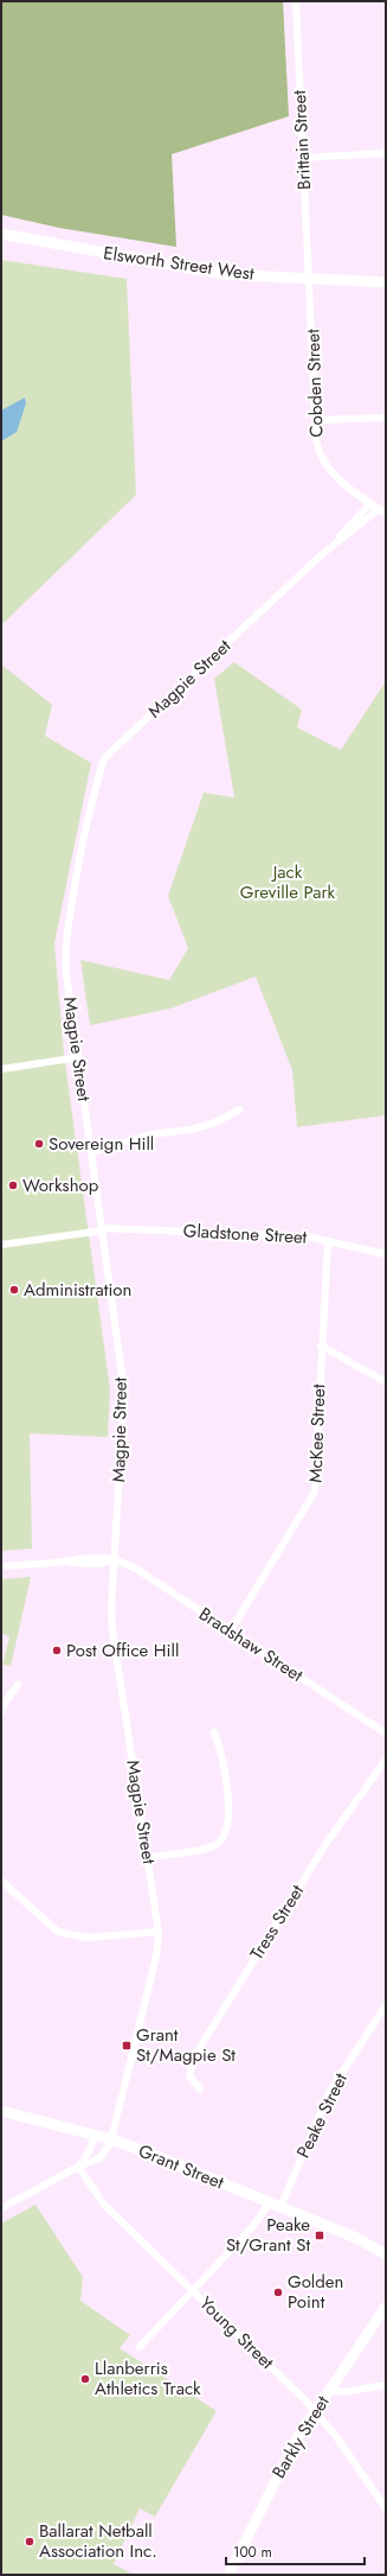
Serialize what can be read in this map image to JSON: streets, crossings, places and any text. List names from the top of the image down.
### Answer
{
  "streets": {
    "main road": ["Elsworth Street West", "Grant Street", "Barkly Street"],
    "street": [
      "Brittain Street",
      "Cobden Street",
      "Magpie Street",
      "Gladstone Street",
      "McKee Street",
      "Bradshaw Street",
      "Tress Street",
      "Peake Street",
      "Young Street"
    ]
  },
  "crossings": [
    ["Brittain Street", "Elsworth Street West"],
    ["Brittain Street", "Cobden Street"],
    ["Elsworth Street West", "Cobden Street"],
    ["Cobden Street", "Magpie Street"],
    ["Magpie Street", "Gladstone Street"],
    ["Magpie Street", "Bradshaw Street"],
    ["Magpie Street", "Grant Street"],
    ["Gladstone Street", "McKee Street"],
    ["McKee Street", "Bradshaw Street"],
    ["Peake Street", "Grant Street"],
    ["Peake Street", "Young Street"],
    ["Young Street", "Barkly Street"]
  ],
  "parks": ["Jack Greville Park"],
  "places": {
    "other": [
      "Sovereign Hill",
      "Workshop",
      "Administration",
      "Post Office Hill",
      "Golden Point",
      "Llanberris Athletics Track",
      "Ballarat Netball Association Inc."
    ],
    "transit": ["Grant St/Magpie St", "Peake St/Grant St"]
  },
  "scale_bar": "100 m"
}
